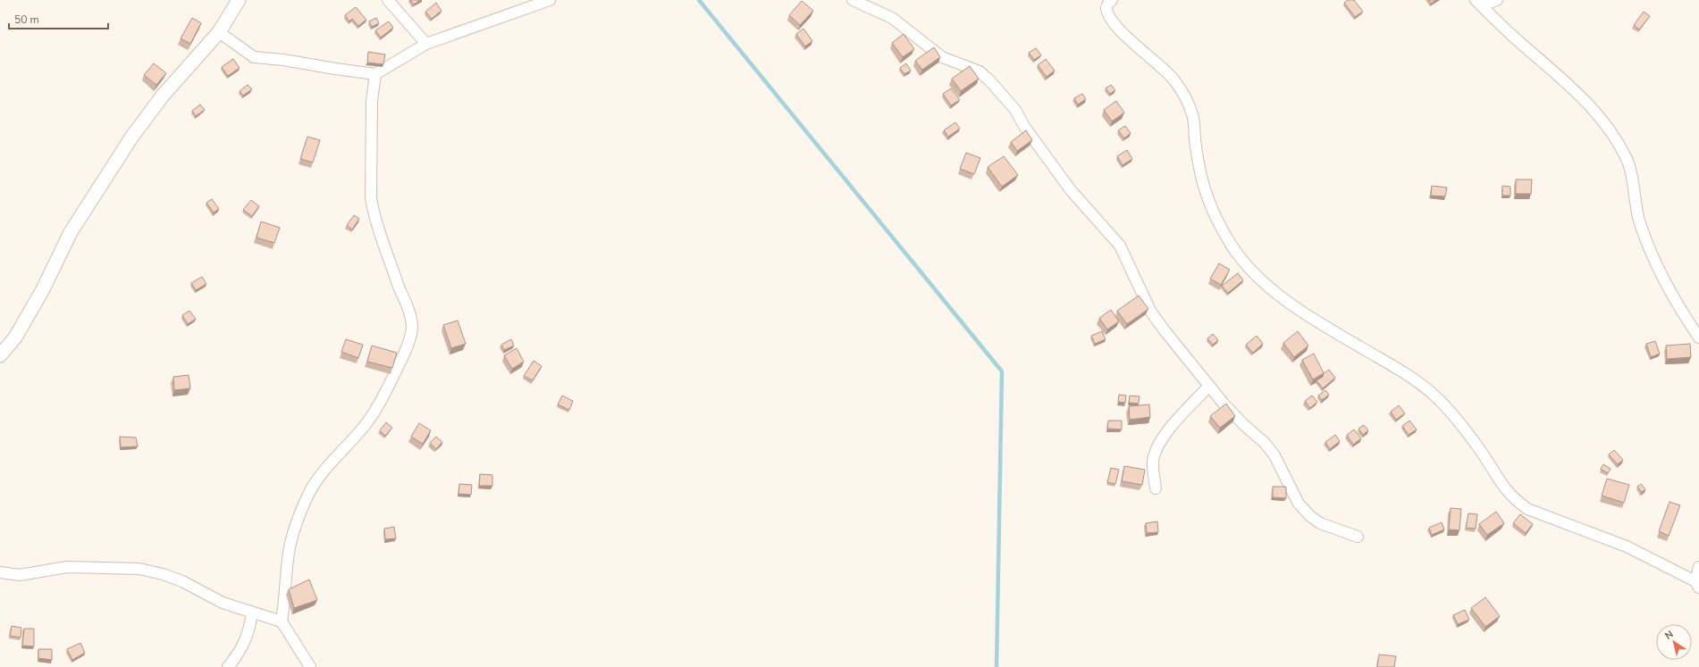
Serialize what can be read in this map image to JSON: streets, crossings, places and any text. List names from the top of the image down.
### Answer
{
  "scale_bar": "50 m",
  "north": "top left"
}
